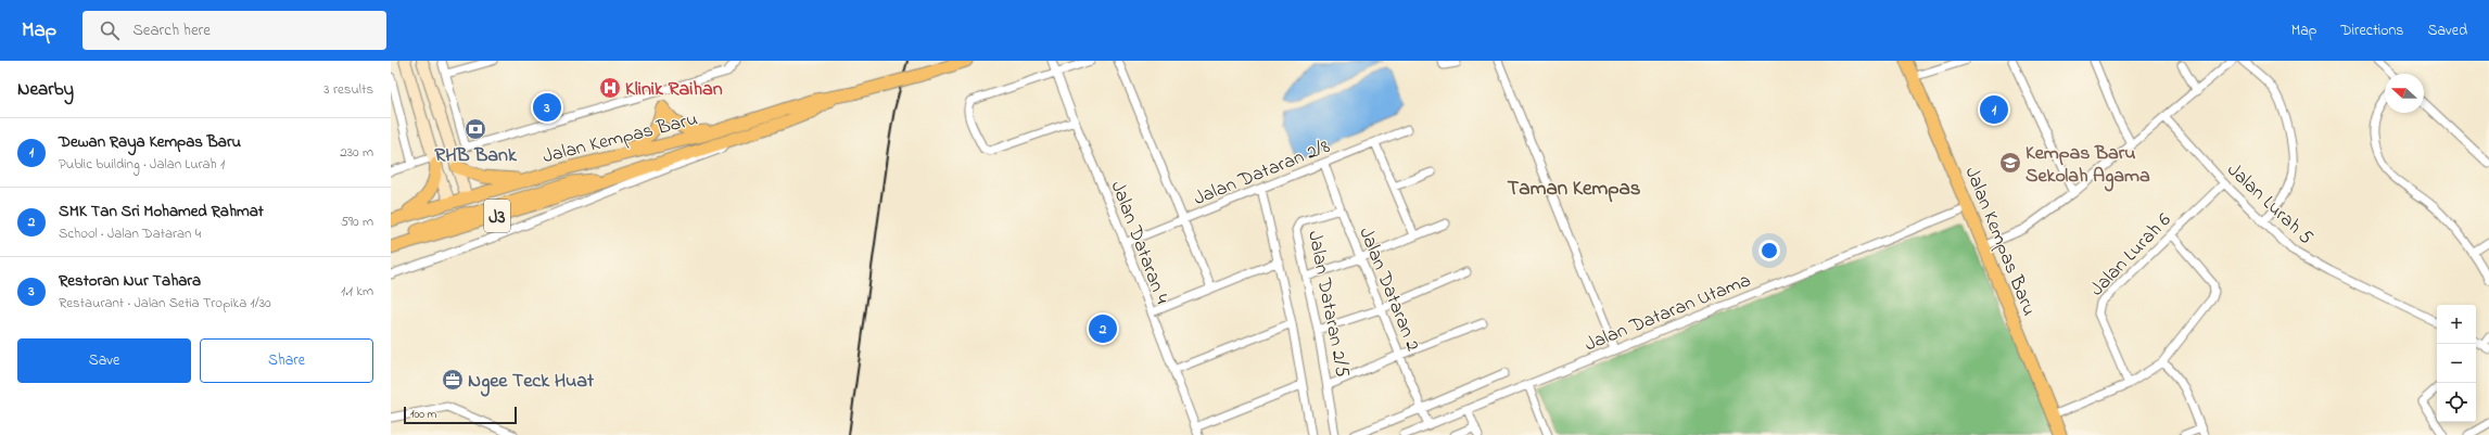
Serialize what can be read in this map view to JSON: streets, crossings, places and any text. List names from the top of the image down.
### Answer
{
  "streets": {
    "main road": ["Jalan Kempas Baru", "J3"],
    "street": [
      "Jalan Dataran 2/8",
      "Jalan Lurah 5",
      "Jalan Dataran 4",
      "Jalan Lurah 6",
      "Jalan Dataran 2",
      "Jalan Dataran 2/5",
      "Jalan Dataran Utama"
    ]
  },
  "crossings": [
    ["Jalan Kempas Baru", "Jalan Dataran Utama"],
    ["Jalan Dataran 2/8", "Jalan Dataran 4"],
    ["Jalan Dataran 2/8", "Jalan Dataran 2"],
    ["Jalan Lurah 5", "Jalan Lurah 6"],
    ["Jalan Dataran 2", "Jalan Dataran 2/5"],
    ["Jalan Dataran 2", "Jalan Dataran Utama"]
  ],
  "districts": ["Taman Kempas"],
  "places": {
    "hospital": ["Klinik Raihan"],
    "bank": ["RHB Bank"],
    "school or university": ["Kempas Baru Sekolah Agama"],
    "office": ["Ngee Teck Huat"]
  },
  "scale_bar": "100 m",
  "north": "left",
  "page": {
    "header": "Map",
    "search": "Search here",
    "nav": ["Map", "Directions", "Saved"],
    "heading": ["Nearby", "3 results"],
    "pins": ["3", "1", "2"],
    "list": [
      {
        "mark": "1",
        "name": "Dewan Raya Kempas Baru",
        "note": "Public building · Jalan Lurah 1",
        "value": "230 m"
      },
      {
        "mark": "2",
        "name": "SMK Tan Sri Mohamed Rahmat",
        "note": "School · Jalan Dataran 4",
        "value": "590 m"
      },
      {
        "mark": "3",
        "name": "Restoran Nur Tahara",
        "note": "Restaurant · Jalan Setia Tropika 1/30",
        "value": "1.1 km"
      }
    ],
    "map_buttons": ["+", "−"],
    "buttons": ["Save", "Share"],
    "scale": "100 m"
  }
}
